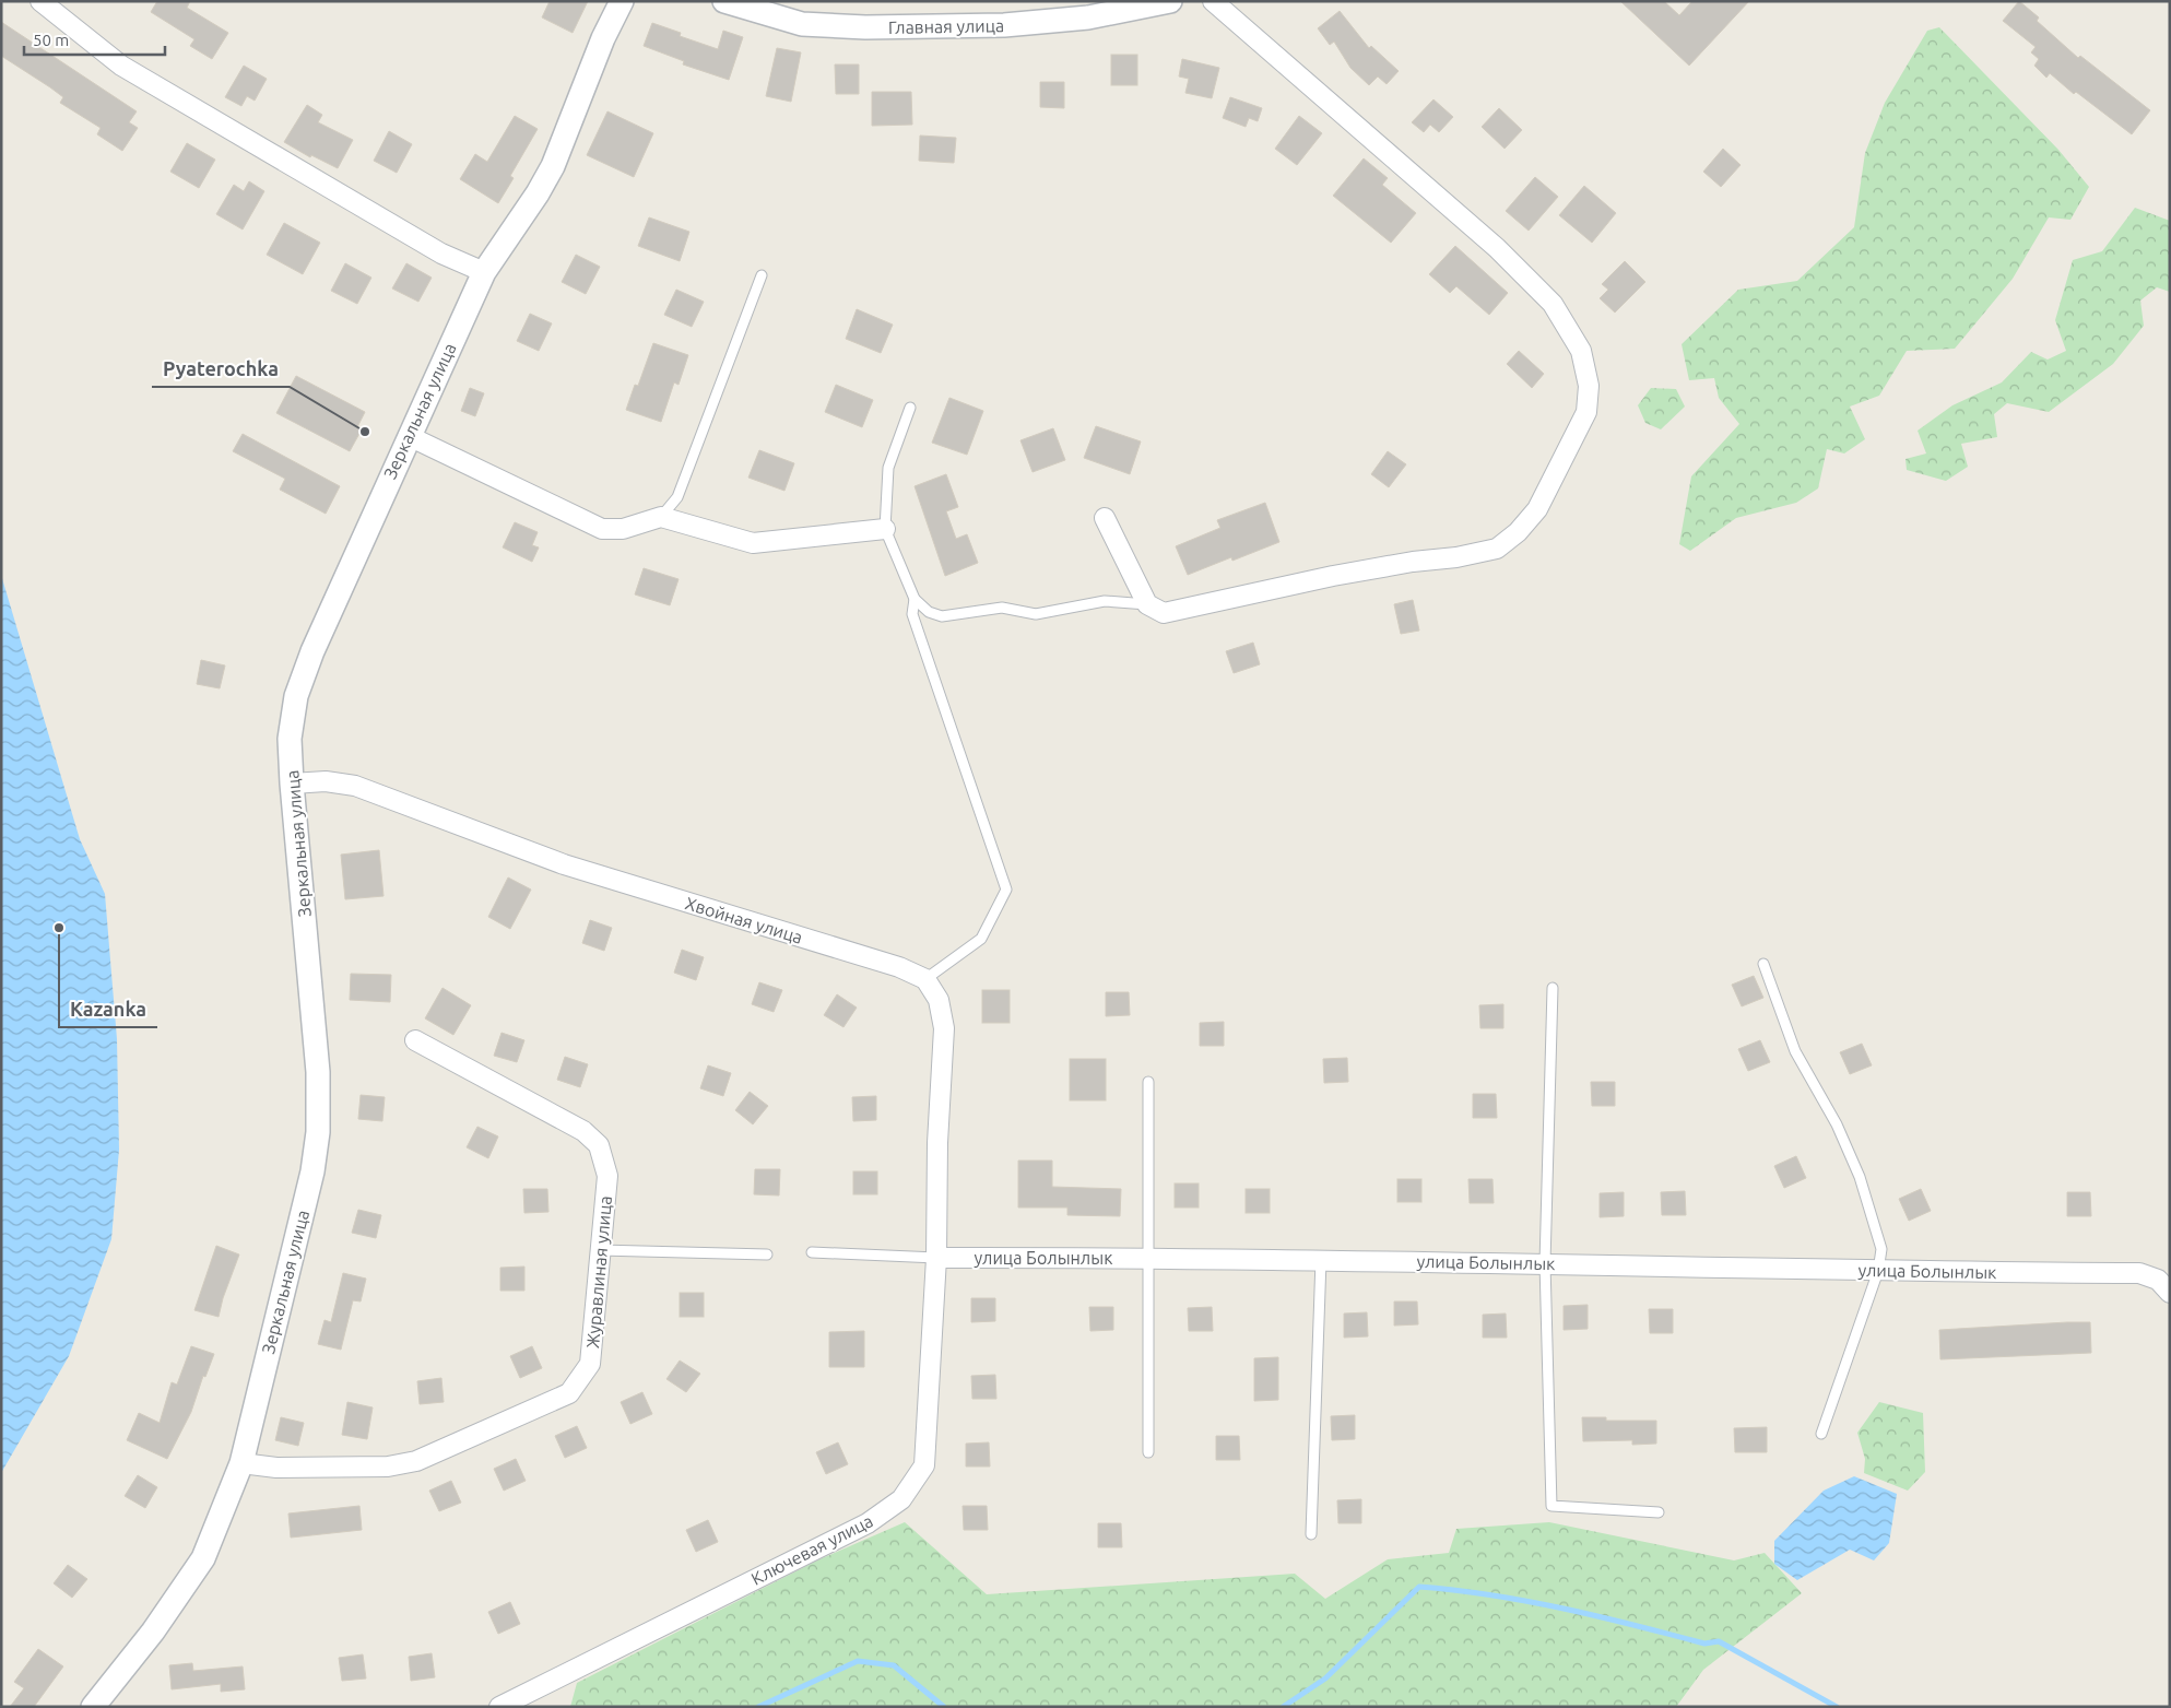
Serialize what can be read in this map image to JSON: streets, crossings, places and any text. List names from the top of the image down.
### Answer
{
  "streets": {
    "street": [
      "Главная улица",
      "Зеркальная улица",
      "Хвойная улица",
      "улица Болынлык",
      "Журавлиная улица",
      "Ключевая улица"
    ]
  },
  "crossings": [
    ["Зеркальная улица", "Хвойная улица"],
    ["Зеркальная улица", "Журавлиная улица"],
    ["улица Болынлык", "Ключевая улица"]
  ],
  "places": ["Pyaterochka", "Kazanka"],
  "scale_bar": "50 m"
}
